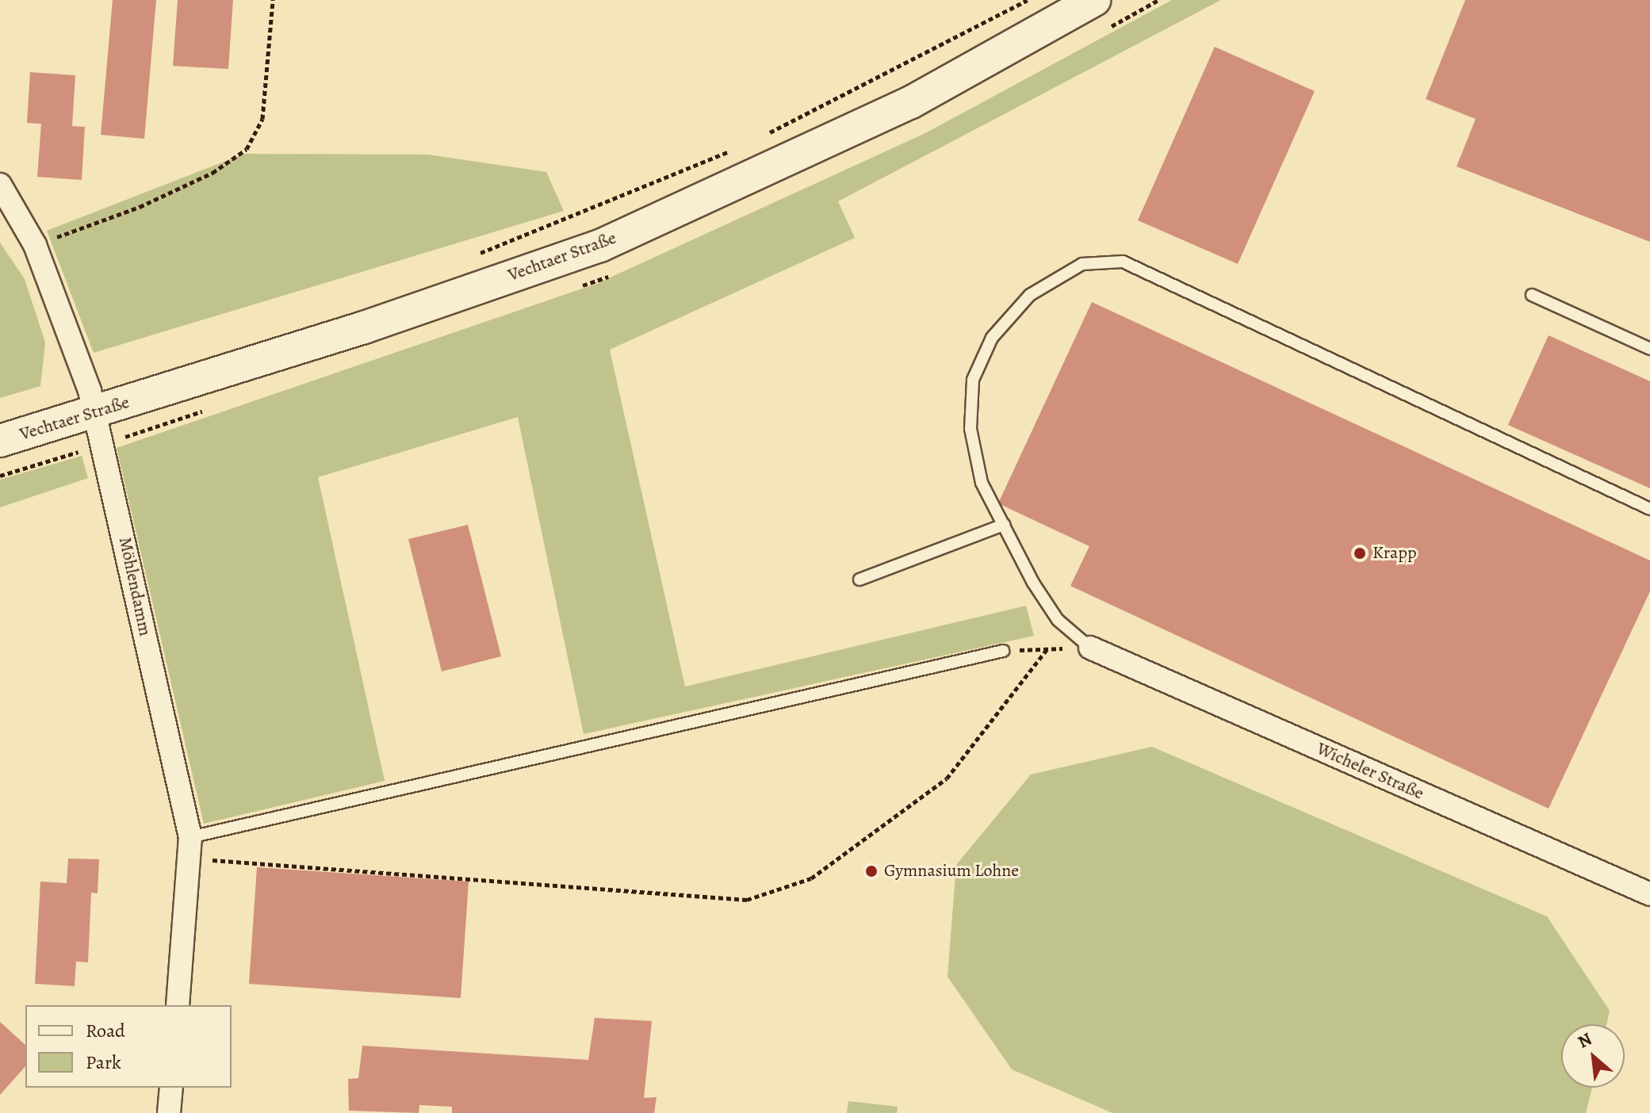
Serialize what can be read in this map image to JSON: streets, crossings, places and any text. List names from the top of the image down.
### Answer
{
  "streets": {
    "main road": ["Vechtaer Straße"],
    "street": ["Möhlendamm", "Wicheler Straße"]
  },
  "crossings": [
    ["Vechtaer Straße", "Möhlendamm"]
  ],
  "places": ["Krapp", "Gymnasium Lohne"],
  "legend": ["Road", "Park"],
  "north": "top left"
}
